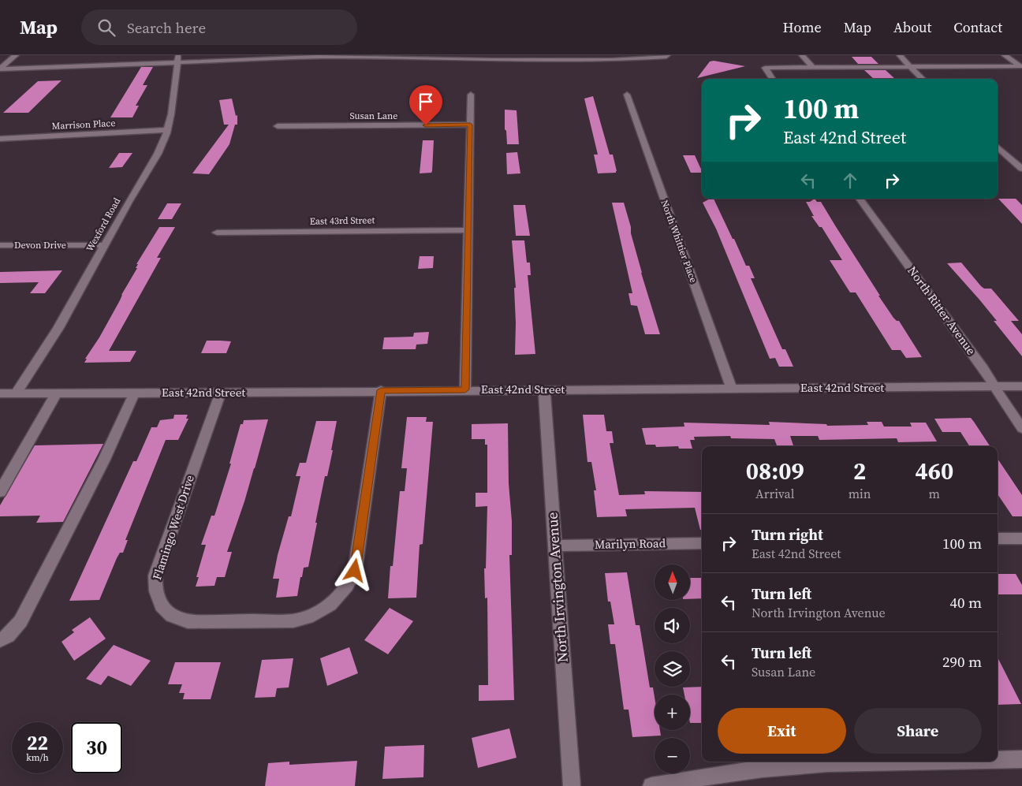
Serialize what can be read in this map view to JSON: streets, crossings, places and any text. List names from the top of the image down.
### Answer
{
  "streets": {
    "street": [
      "Susan Lane",
      "Marrison Place",
      "East 43rd Street",
      "Wexford Road",
      "North Whittier Place",
      "Devon Drive",
      "North Ritter Avenue",
      "East 42nd Street",
      "Flamingo West Drive",
      "Marilyn Road",
      "North Irvington Avenue"
    ]
  },
  "crossings": [
    ["Marrison Place", "Wexford Road"],
    ["Wexford Road", "Devon Drive"],
    ["Wexford Road", "East 42nd Street"],
    ["North Whittier Place", "East 42nd Street"],
    ["North Ritter Avenue", "East 42nd Street"],
    ["East 42nd Street", "Flamingo West Drive"],
    ["East 42nd Street", "North Irvington Avenue"],
    ["Marilyn Road", "North Irvington Avenue"]
  ],
  "north": "top",
  "page": {
    "header": "Map",
    "search": "Search here",
    "nav": [
      "Home",
      "Map",
      "About",
      "Contact"
    ],
    "turn": ["100 m", "East 42nd Street"],
    "eta": [
      "08:09",
      "Arrival",
      "2",
      "min",
      "460",
      "m"
    ],
    "list": [
      {
        "name": "Turn right",
        "note": "East 42nd Street",
        "value": "100 m"
      },
      {
        "name": "Turn left",
        "note": "North Irvington Avenue",
        "value": "40 m"
      },
      {
        "name": "Turn left",
        "note": "Susan Lane",
        "value": "290 m"
      }
    ],
    "map_buttons": ["+", "−"],
    "buttons": ["Exit", "Share"],
    "speed": "22 km/h",
    "limit": "30"
  }
}
